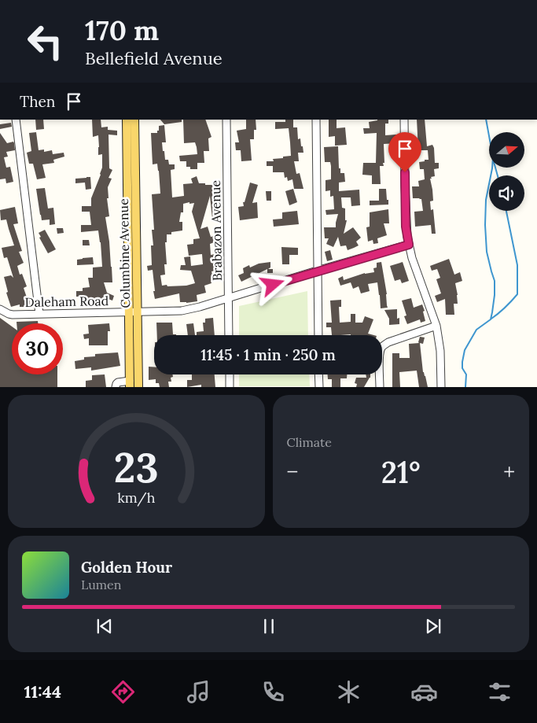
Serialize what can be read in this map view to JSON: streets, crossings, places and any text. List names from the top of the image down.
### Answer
{
  "streets": {
    "main road": ["Columbine Avenue"],
    "street": ["Brabazon Avenue", "Daleham Road"]
  },
  "crossings": [
    ["Brabazon Avenue", "Daleham Road"],
    ["Columbine Avenue", "Daleham Road"]
  ],
  "north": "right",
  "page": {
    "turn": ["170 m", "Bellefield Avenue"],
    "then": "Then",
    "limit": "30",
    "trip": "11:45 · 1 min · 250 m",
    "tile": "Climate",
    "heat": ["−", "21°", "+"],
    "song": ["Golden Hour", "Lumen"],
    "tabs": "11:44",
    "gauge": ["23", "km/h"]
  }
}
